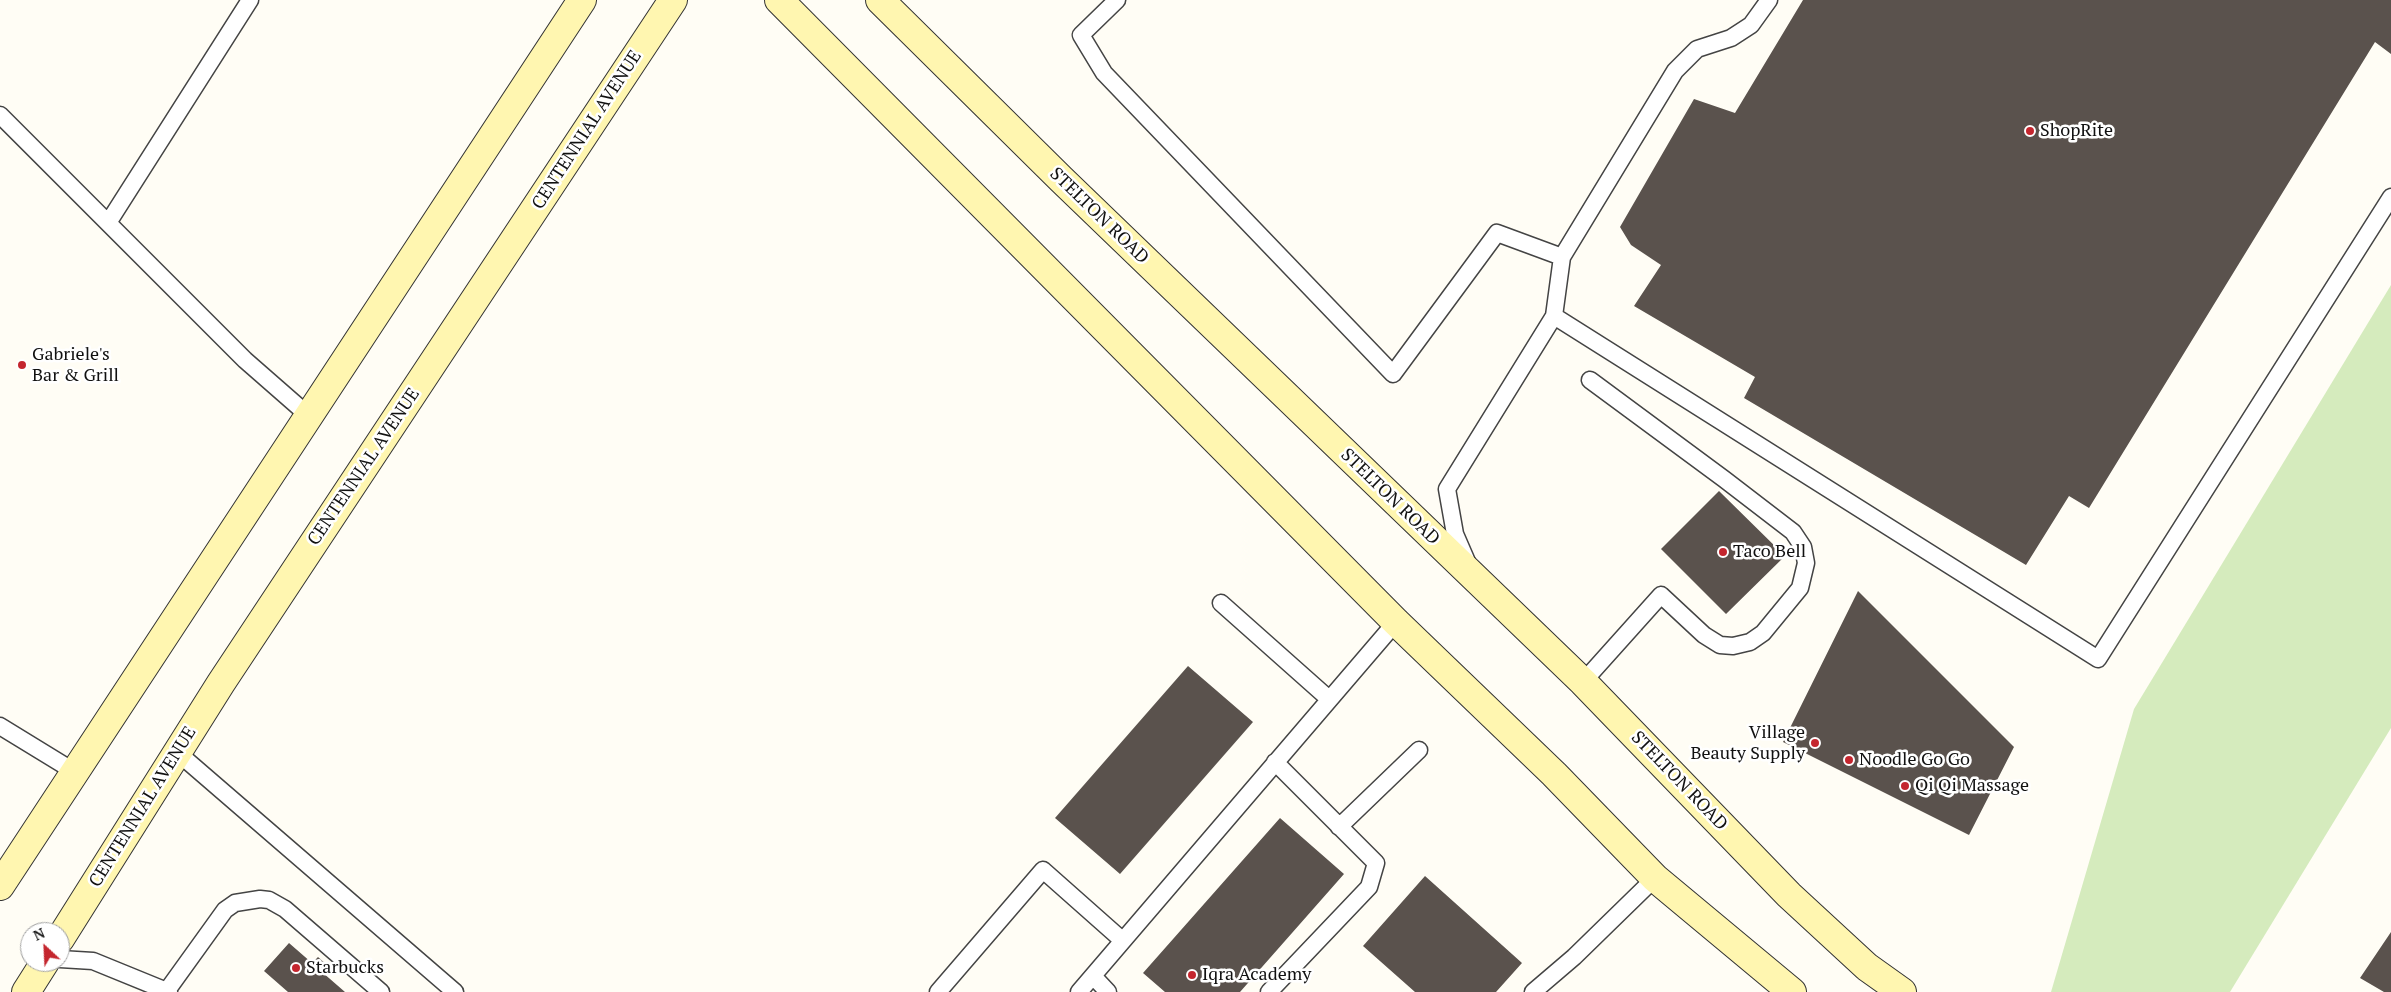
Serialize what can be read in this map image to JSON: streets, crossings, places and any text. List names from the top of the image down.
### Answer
{
  "streets": {
    "main road": ["CENTENNIAL AVENUE", "STELTON ROAD"]
  },
  "places": [
    "ShopRite",
    "Gabriele's Bar & Grill",
    "Taco Bell",
    "Village Beauty Supply",
    "Noodle Go Go",
    "Qi Qi Massage",
    "Starbucks",
    "Iqra Academy"
  ],
  "north": "top left"
}
